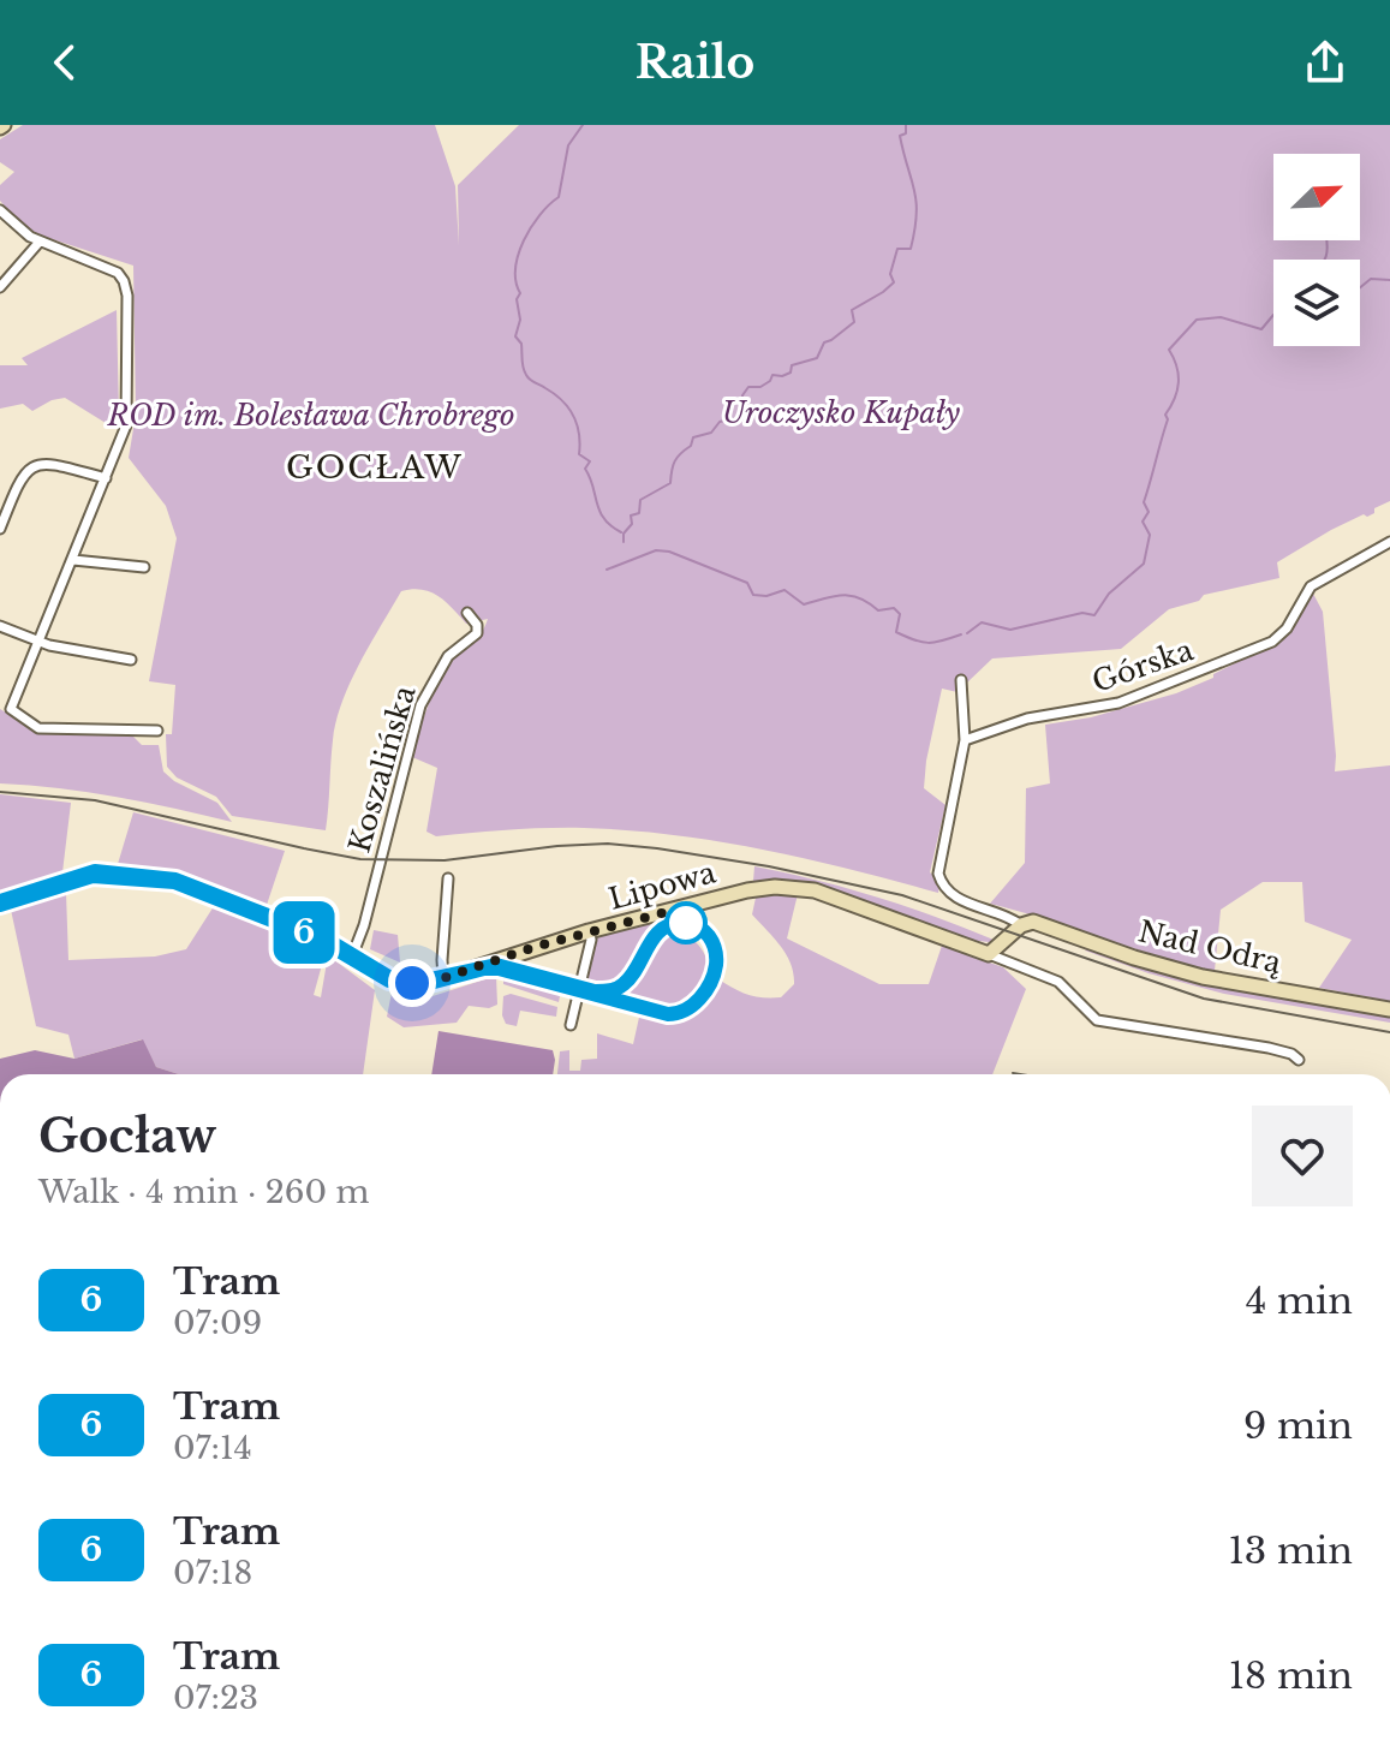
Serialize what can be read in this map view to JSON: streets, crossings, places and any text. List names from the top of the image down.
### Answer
{
  "streets": {
    "street": [
      "Górska",
      "Koszalińska",
      "Lipowa",
      "Nad Odrą"
    ]
  },
  "crossings": [
    ["Koszalińska", "Lipowa"]
  ],
  "districts": ["GOCŁAW"],
  "parks": ["Uroczysko Kupały", "ROD im. Bolesława Chrobrego"],
  "lines": ["tram line 6"],
  "north": "top right",
  "page": {
    "header": "Railo",
    "on_map": "6",
    "heading": ["Gocław", "Walk · 4 min · 260 m"],
    "list": [
      {
        "mark": "6",
        "name": "Tram",
        "note": "07:09",
        "value": "4 min"
      },
      {
        "mark": "6",
        "name": "Tram",
        "note": "07:14",
        "value": "9 min"
      },
      {
        "mark": "6",
        "name": "Tram",
        "note": "07:18",
        "value": "13 min"
      },
      {
        "mark": "6",
        "name": "Tram",
        "note": "07:23",
        "value": "18 min"
      }
    ]
  }
}
